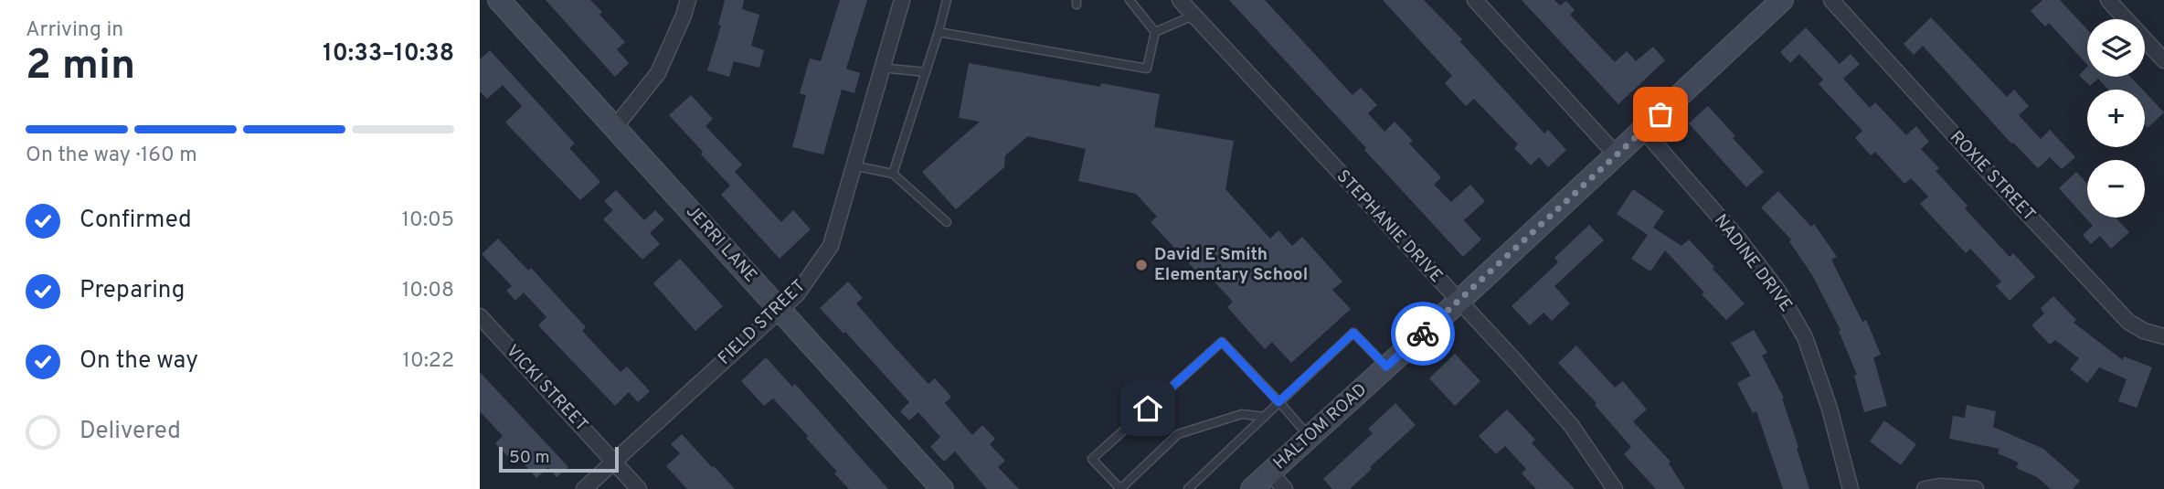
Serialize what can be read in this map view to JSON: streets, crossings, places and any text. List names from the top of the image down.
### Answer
{
  "streets": {
    "main road": ["JERRI LANE", "HALTOM ROAD"],
    "street": [
      "ROXIE STREET",
      "STEPHANIE DRIVE",
      "NADINE DRIVE",
      "FIELD STREET",
      "VICKI STREET"
    ]
  },
  "crossings": [
    ["STEPHANIE DRIVE", "HALTOM ROAD"],
    ["JERRI LANE", "FIELD STREET"],
    ["NADINE DRIVE", "HALTOM ROAD"],
    ["FIELD STREET", "VICKI STREET"]
  ],
  "places": ["David E Smith Elementary School"],
  "scale_bar": "50 m",
  "page": {
    "heading": ["2 min", "Arriving in", "10:33–10:38"],
    "map_buttons": ["+", "−"],
    "bar": "On the way · 160 m",
    "list": [
      ["Confirmed", "10:05"],
      ["Preparing", "10:08"],
      ["On the way", "10:22"],
      "Delivered"
    ],
    "scale": "50 m"
  }
}
